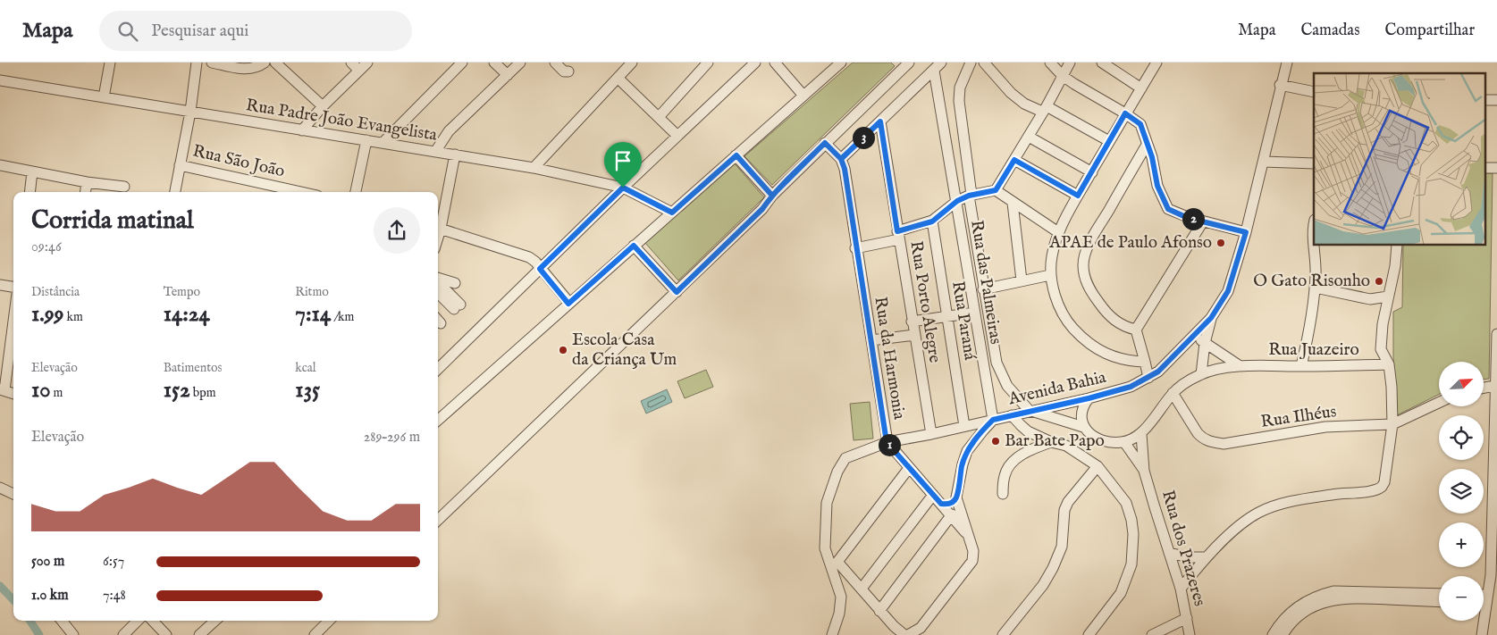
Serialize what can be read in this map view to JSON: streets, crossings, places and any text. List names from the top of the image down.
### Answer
{
  "streets": {
    "street": [
      "Rua Padre João Evangelista",
      "Rua São João",
      "Rua das Palmeiras",
      "Rua Porto Alegre",
      "Rua Paraná",
      "Rua Juazeiro",
      "Rua da Harmonia",
      "Avenida Bahia",
      "Rua Ilhéus",
      "Rua dos Prazeres"
    ]
  },
  "crossings": [
    ["Rua das Palmeiras", "Avenida Bahia"],
    ["Rua Porto Alegre", "Avenida Bahia"],
    ["Rua Paraná", "Avenida Bahia"],
    ["Rua Juazeiro", "Avenida Bahia"],
    ["Rua Juazeiro", "Rua Ilhéus"],
    ["Rua Juazeiro", "Rua dos Prazeres"],
    ["Rua da Harmonia", "Avenida Bahia"]
  ],
  "places": [
    "APAE de Paulo Afonso",
    "O Gato Risonho",
    "Escola Casa da Criança Um",
    "Bar Bate Papo"
  ],
  "north": "top right",
  "page": {
    "header": "Mapa",
    "search": "Pesquisar aqui",
    "nav": ["Mapa", "Camadas", "Compartilhar"],
    "pins": ["3", "2", "1"],
    "heading": ["Corrida matinal", "09:46"],
    "stats": [
      ["Distância", "1.99 km"],
      ["Tempo", "14:24"],
      ["Ritmo", "7:14 /km"],
      ["Elevação", "10 m"],
      ["Batimentos", "152 bpm"],
      ["kcal", "135"]
    ],
    "map_buttons": ["+", "−"],
    "chart": ["Elevação", "289–296 m"],
    "list": [
      {
        "name": "500 m",
        "note": "6:57"
      },
      {
        "name": "1.0 km",
        "note": "7:48"
      }
    ]
  }
}
